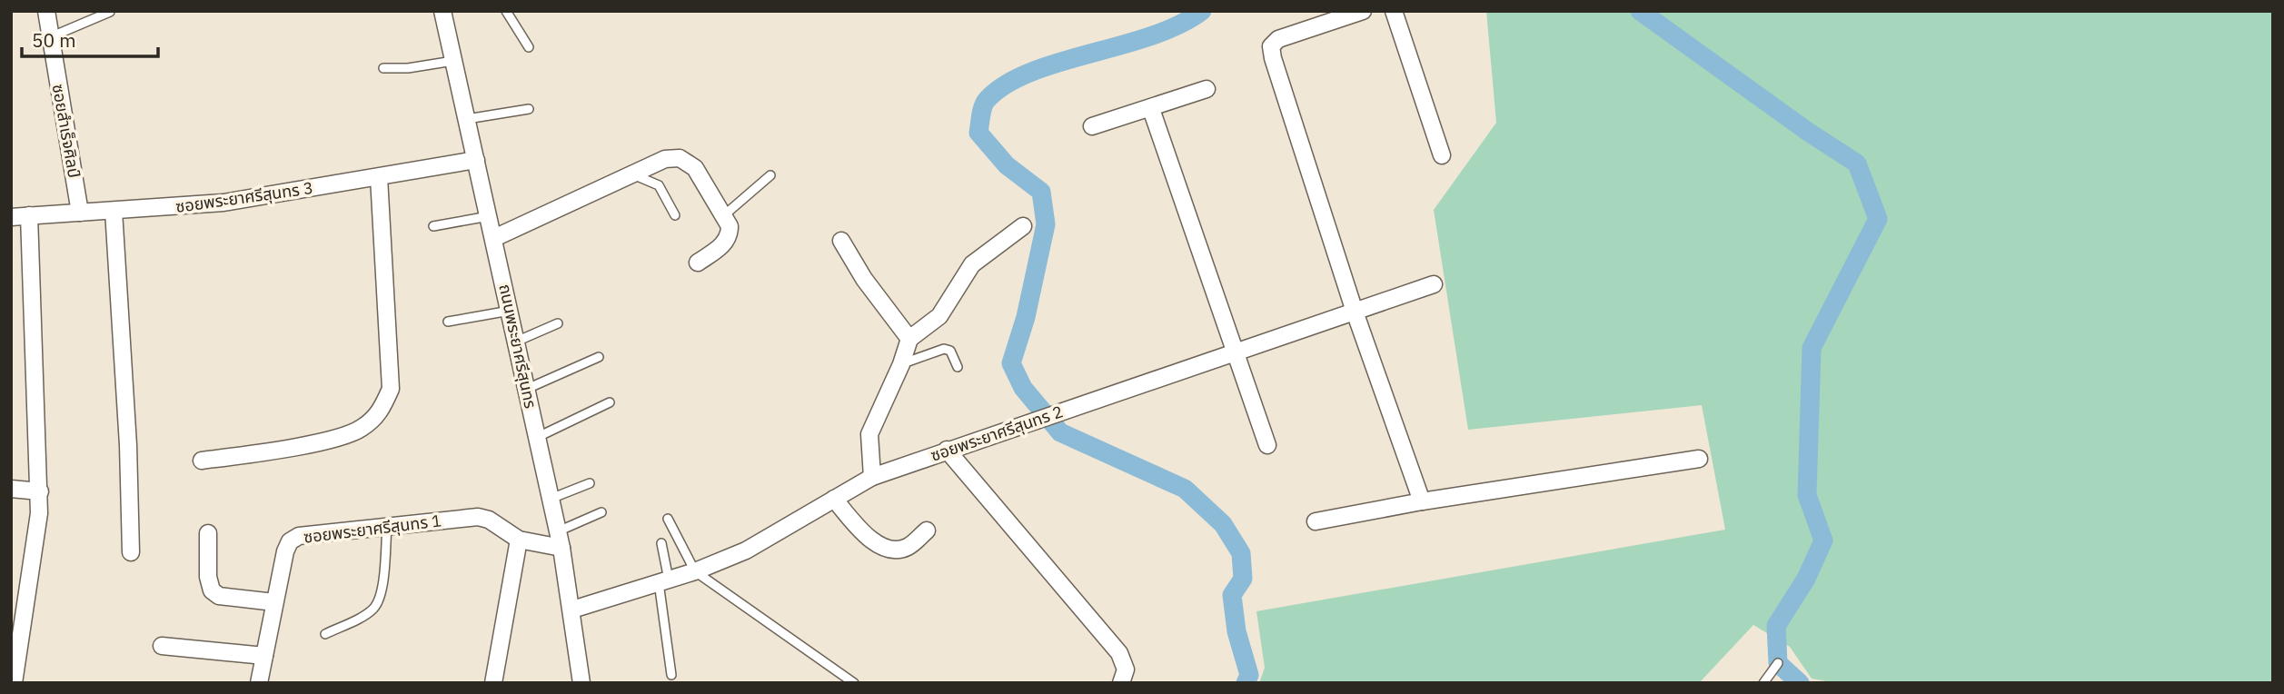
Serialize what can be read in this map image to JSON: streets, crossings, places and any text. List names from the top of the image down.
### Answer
{
  "streets": {
    "street": [
      "ซอยสำเร็จศิลป์",
      "ซอยพระยาศรีสุนทร 3",
      "ถนนพระยาศรีสุนทร",
      "ซอยพระยาศรีสุนทร 2",
      "ซอยพระยาศรีสุนทร 1"
    ]
  },
  "crossings": [
    ["ซอยสำเร็จศิลป์", "ซอยพระยาศรีสุนทร 3"],
    ["ซอยพระยาศรีสุนทร 3", "ถนนพระยาศรีสุนทร"],
    ["ถนนพระยาศรีสุนทร", "ซอยพระยาศรีสุนทร 2"],
    ["ถนนพระยาศรีสุนทร", "ซอยพระยาศรีสุนทร 1"]
  ],
  "scale_bar": "50 m"
}
